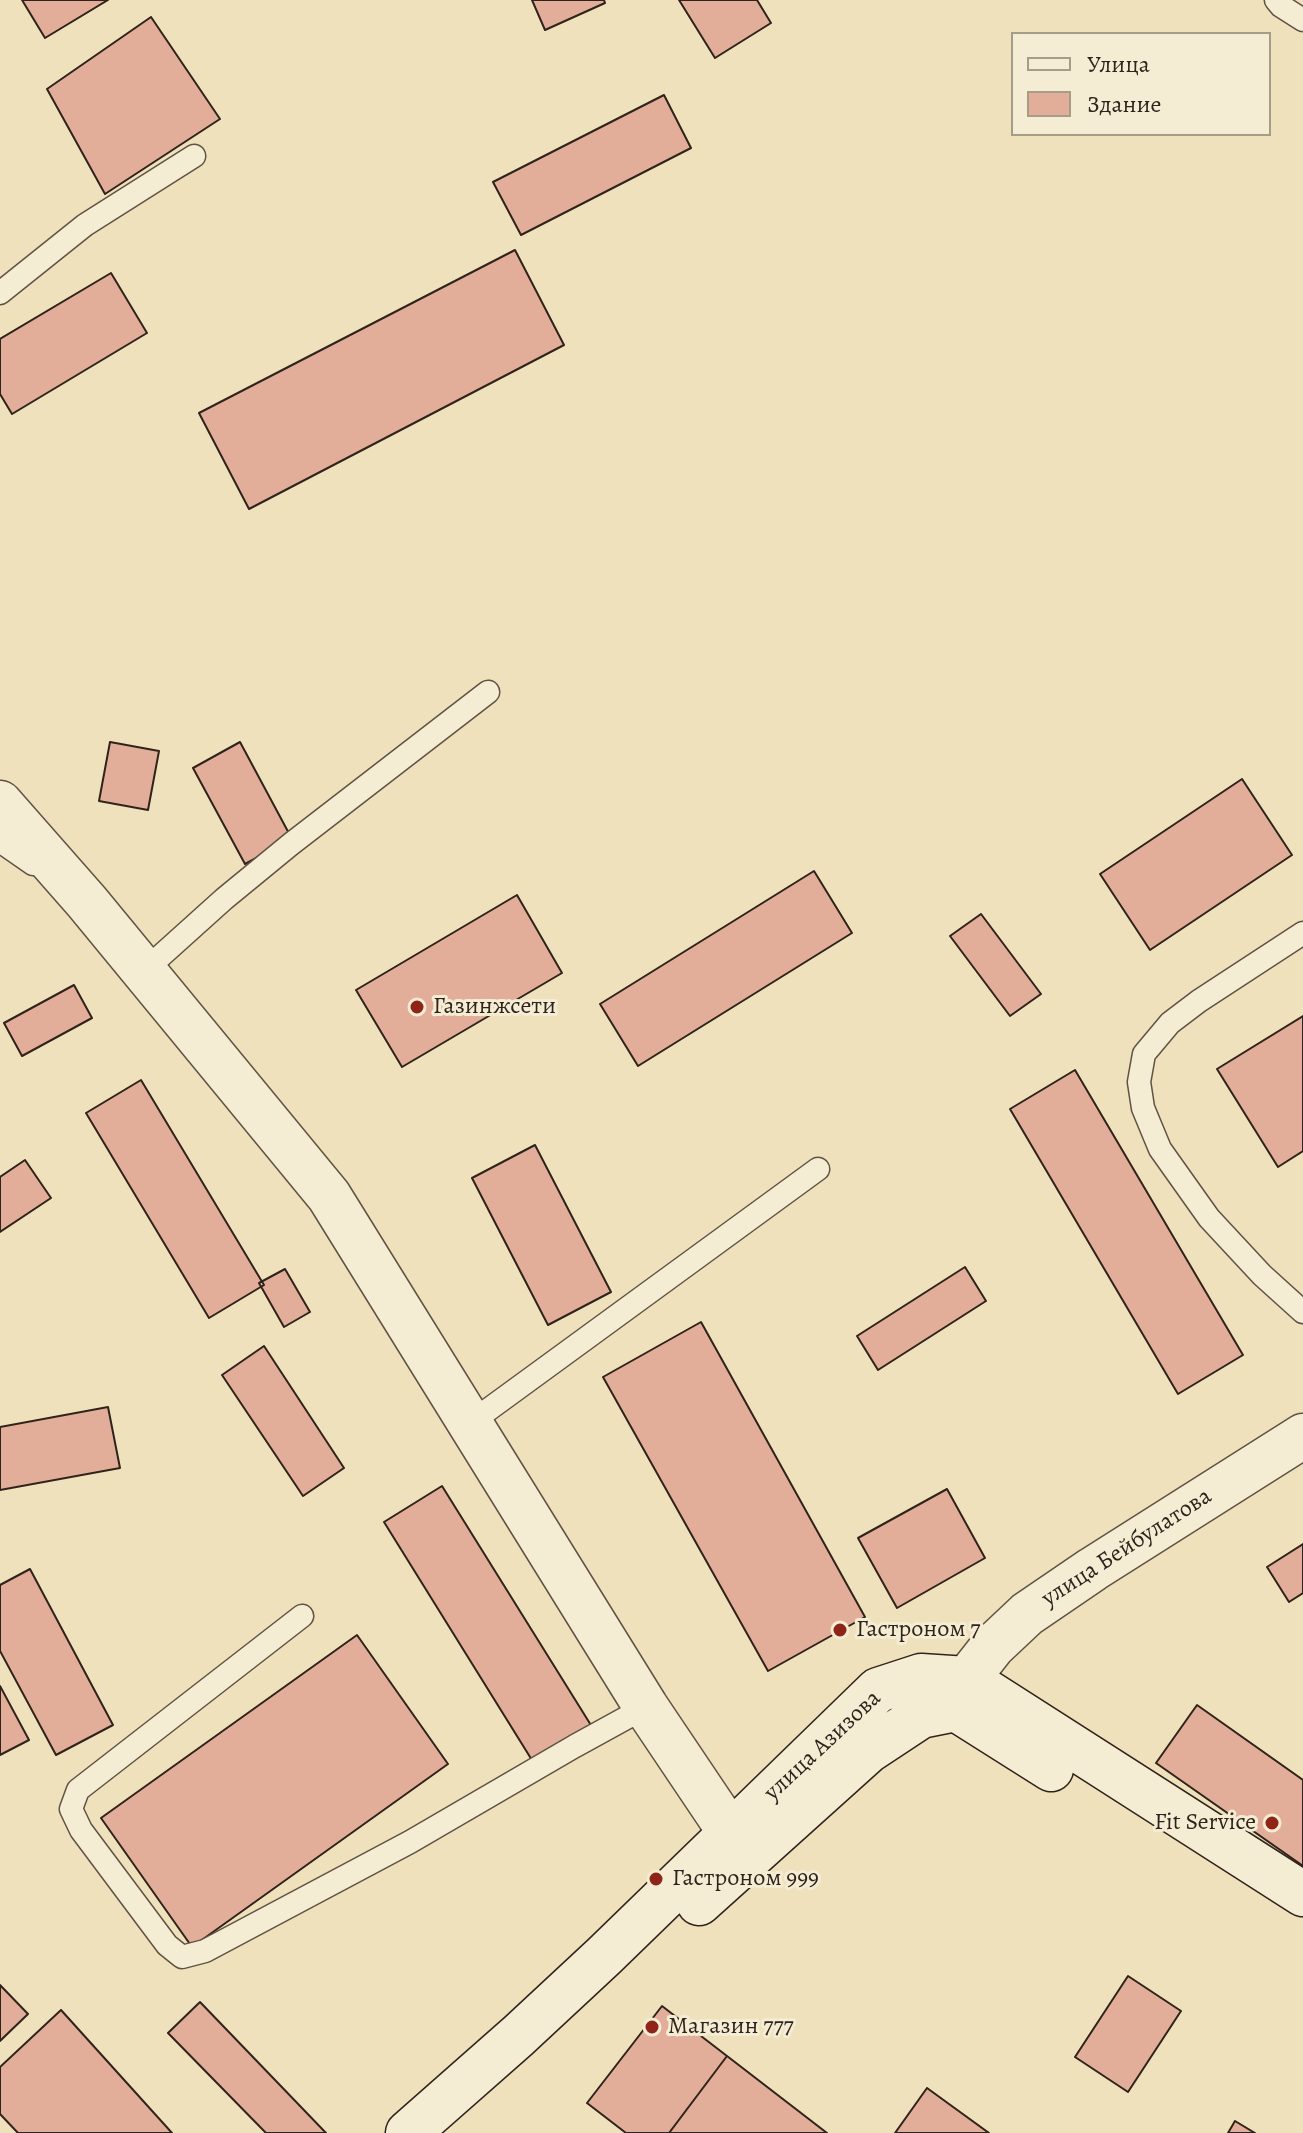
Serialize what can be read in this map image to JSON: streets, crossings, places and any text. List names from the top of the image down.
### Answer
{
  "streets": {
    "main road": ["улица Бейбулатова", "улица Азизова"]
  },
  "crossings": [
    ["улица Бейбулатова", "улица Азизова"]
  ],
  "places": [
    "Газинжсети",
    "Гастроном 7",
    "Fit Service",
    "Гастроном 999",
    "Магазин 777"
  ],
  "legend": ["Улица", "Здание"]
}
